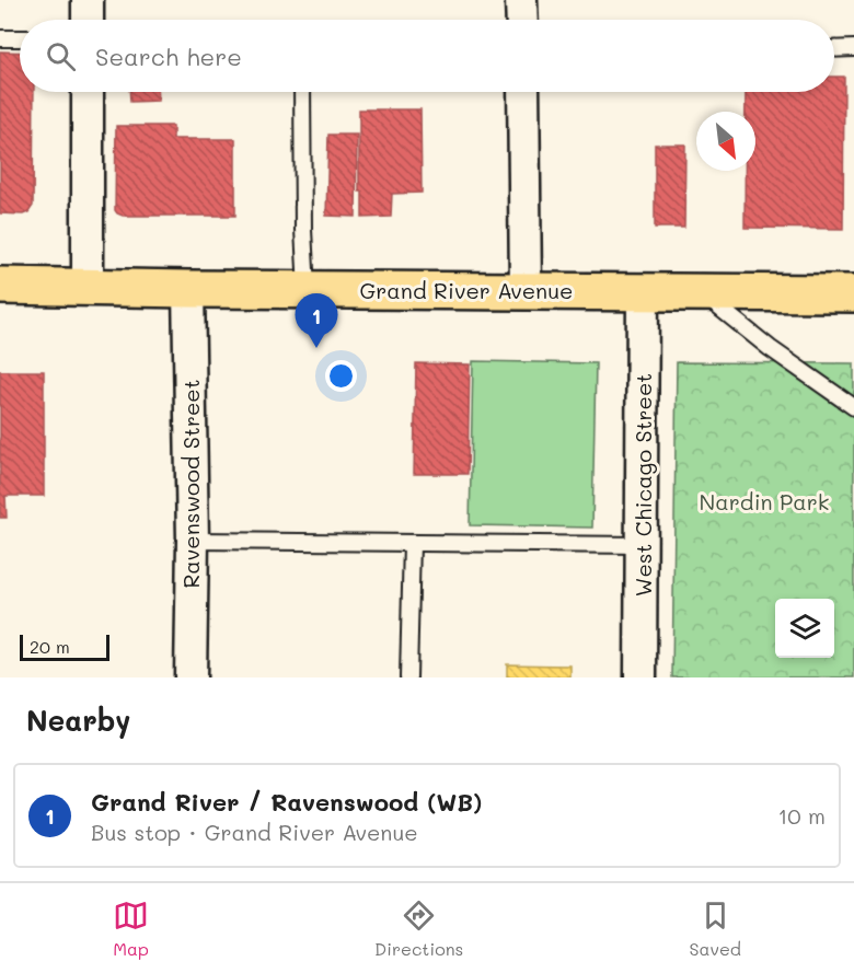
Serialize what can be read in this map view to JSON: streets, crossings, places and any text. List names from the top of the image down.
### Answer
{
  "streets": {
    "main road": ["Grand River Avenue"],
    "street": ["Ravenswood Street", "West Chicago Street"]
  },
  "crossings": [
    ["Grand River Avenue", "Ravenswood Street"],
    ["Grand River Avenue", "West Chicago Street"]
  ],
  "parks": ["Nardin Park"],
  "scale_bar": "20 m",
  "north": "bottom right",
  "page": {
    "search": "Search here",
    "pins": "1",
    "scale": "20 m",
    "heading": "Nearby",
    "list": [
      {
        "mark": "1",
        "name": "Grand River / Ravenswood (WB)",
        "note": "Bus stop · Grand River Avenue",
        "value": "10 m"
      }
    ],
    "nav": ["Map", "Directions", "Saved"]
  }
}
